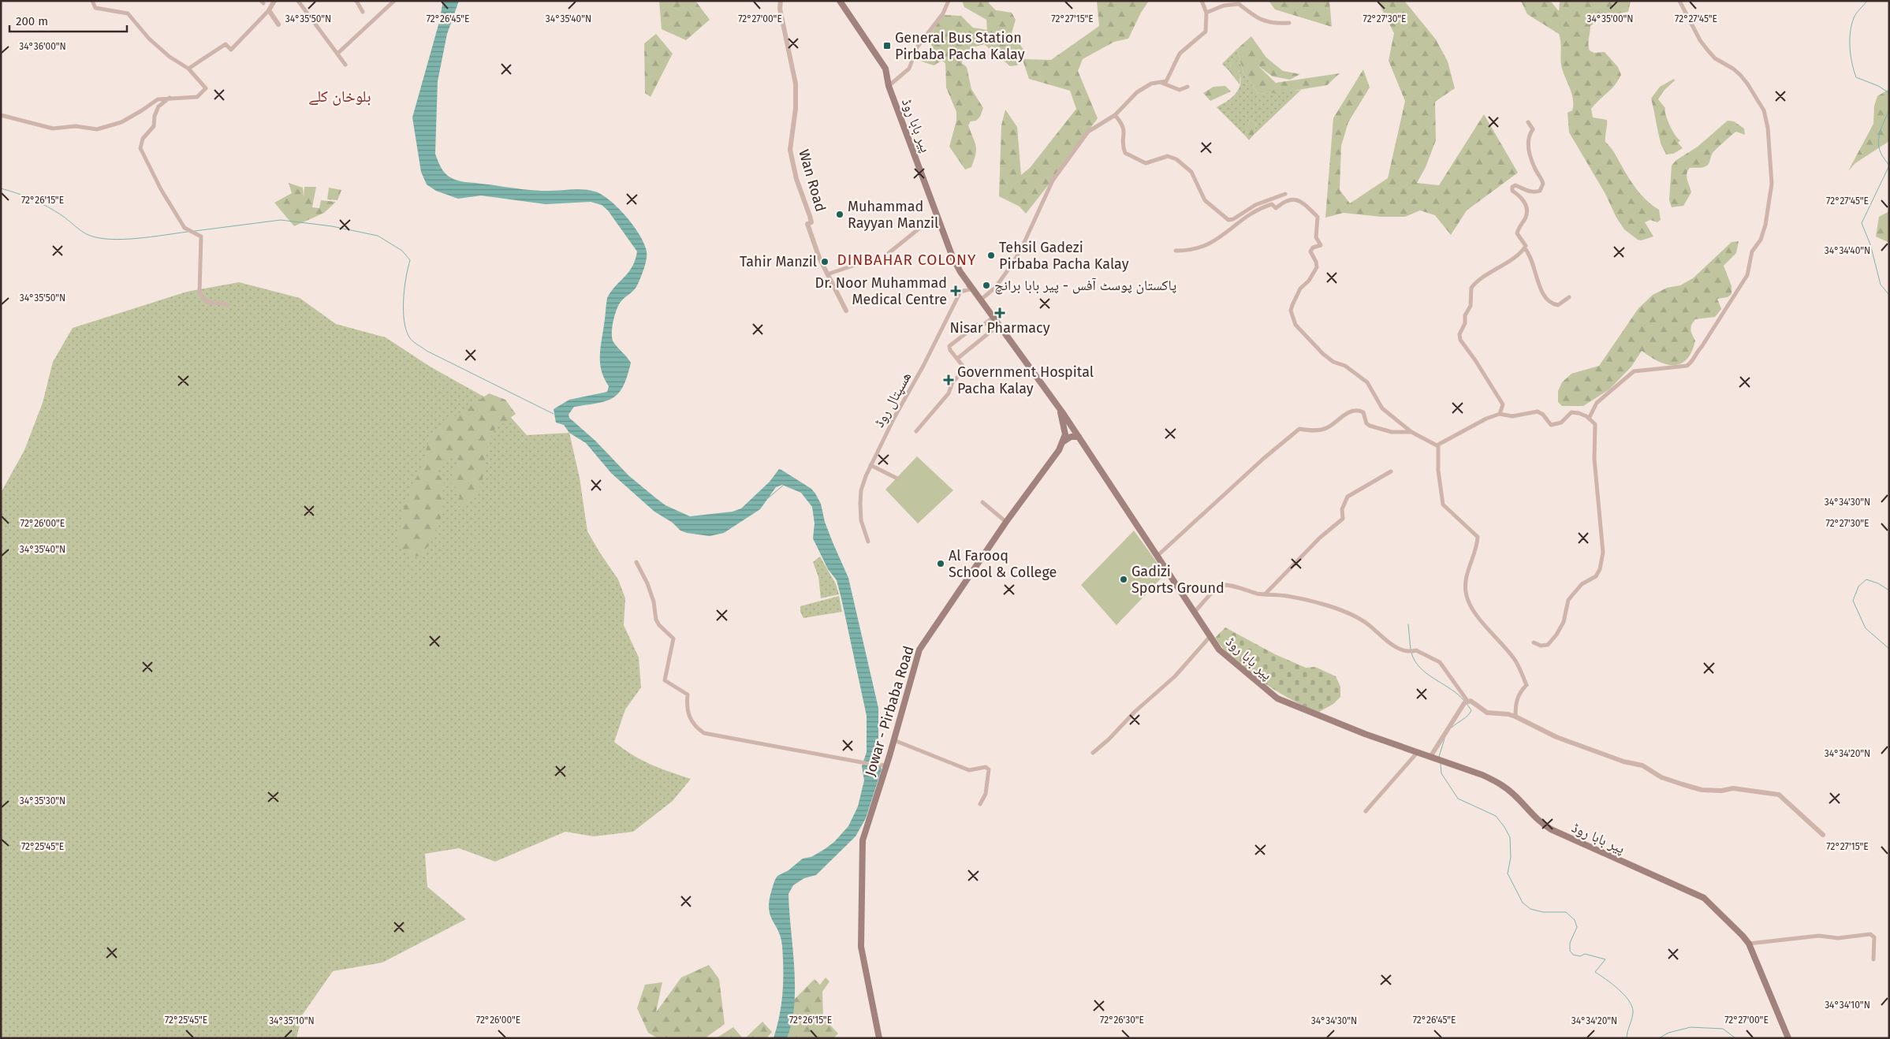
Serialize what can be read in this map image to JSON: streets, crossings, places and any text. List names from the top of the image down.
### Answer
{
  "streets": {
    "main road": ["پیر بابا روڈ", "Jowar - Pirbaba Road"],
    "street": ["Wan Road", "ھسپتال روڈ"]
  },
  "crossings": [
    ["پیر بابا روڈ", "ھسپتال روڈ"]
  ],
  "districts": ["بلوخان كلے", "DINBAHAR COLONY"],
  "places": {
    "transit": ["General Bus Station Pirbaba Pacha Kalay"],
    "other": [
      "Muhammad Rayyan Manzil",
      "Tehsil Gadezi Pirbaba Pacha Kalay",
      "Tahir Manzil",
      "پاکستان پوسٹ آفس - پیر بابا برانچ",
      "Al Farooq School & College",
      "Gadizi Sports Ground"
    ],
    "health": ["Dr. Noor Muhammad Medical Centre", "Nisar Pharmacy", "Government Hospital Pacha Kalay"]
  },
  "scale_bar": "200 m",
  "coordinates": [
    "34°35'50\"N",
    "34°35'40\"N",
    "34°35'00\"N",
    "72°27'45\"E",
    "72°26'45\"E",
    "72°27'00\"E",
    "72°27'15\"E",
    "72°27'30\"E",
    "34°36'00\"N",
    "72°26'15\"E",
    "34°34'40\"N",
    "34°34'30\"N",
    "72°26'00\"E",
    "34°34'20\"N",
    "34°35'30\"N",
    "72°25'45\"E",
    "34°34'10\"N",
    "72°26'30\"E",
    "34°35'10\"N"
  ]
}
